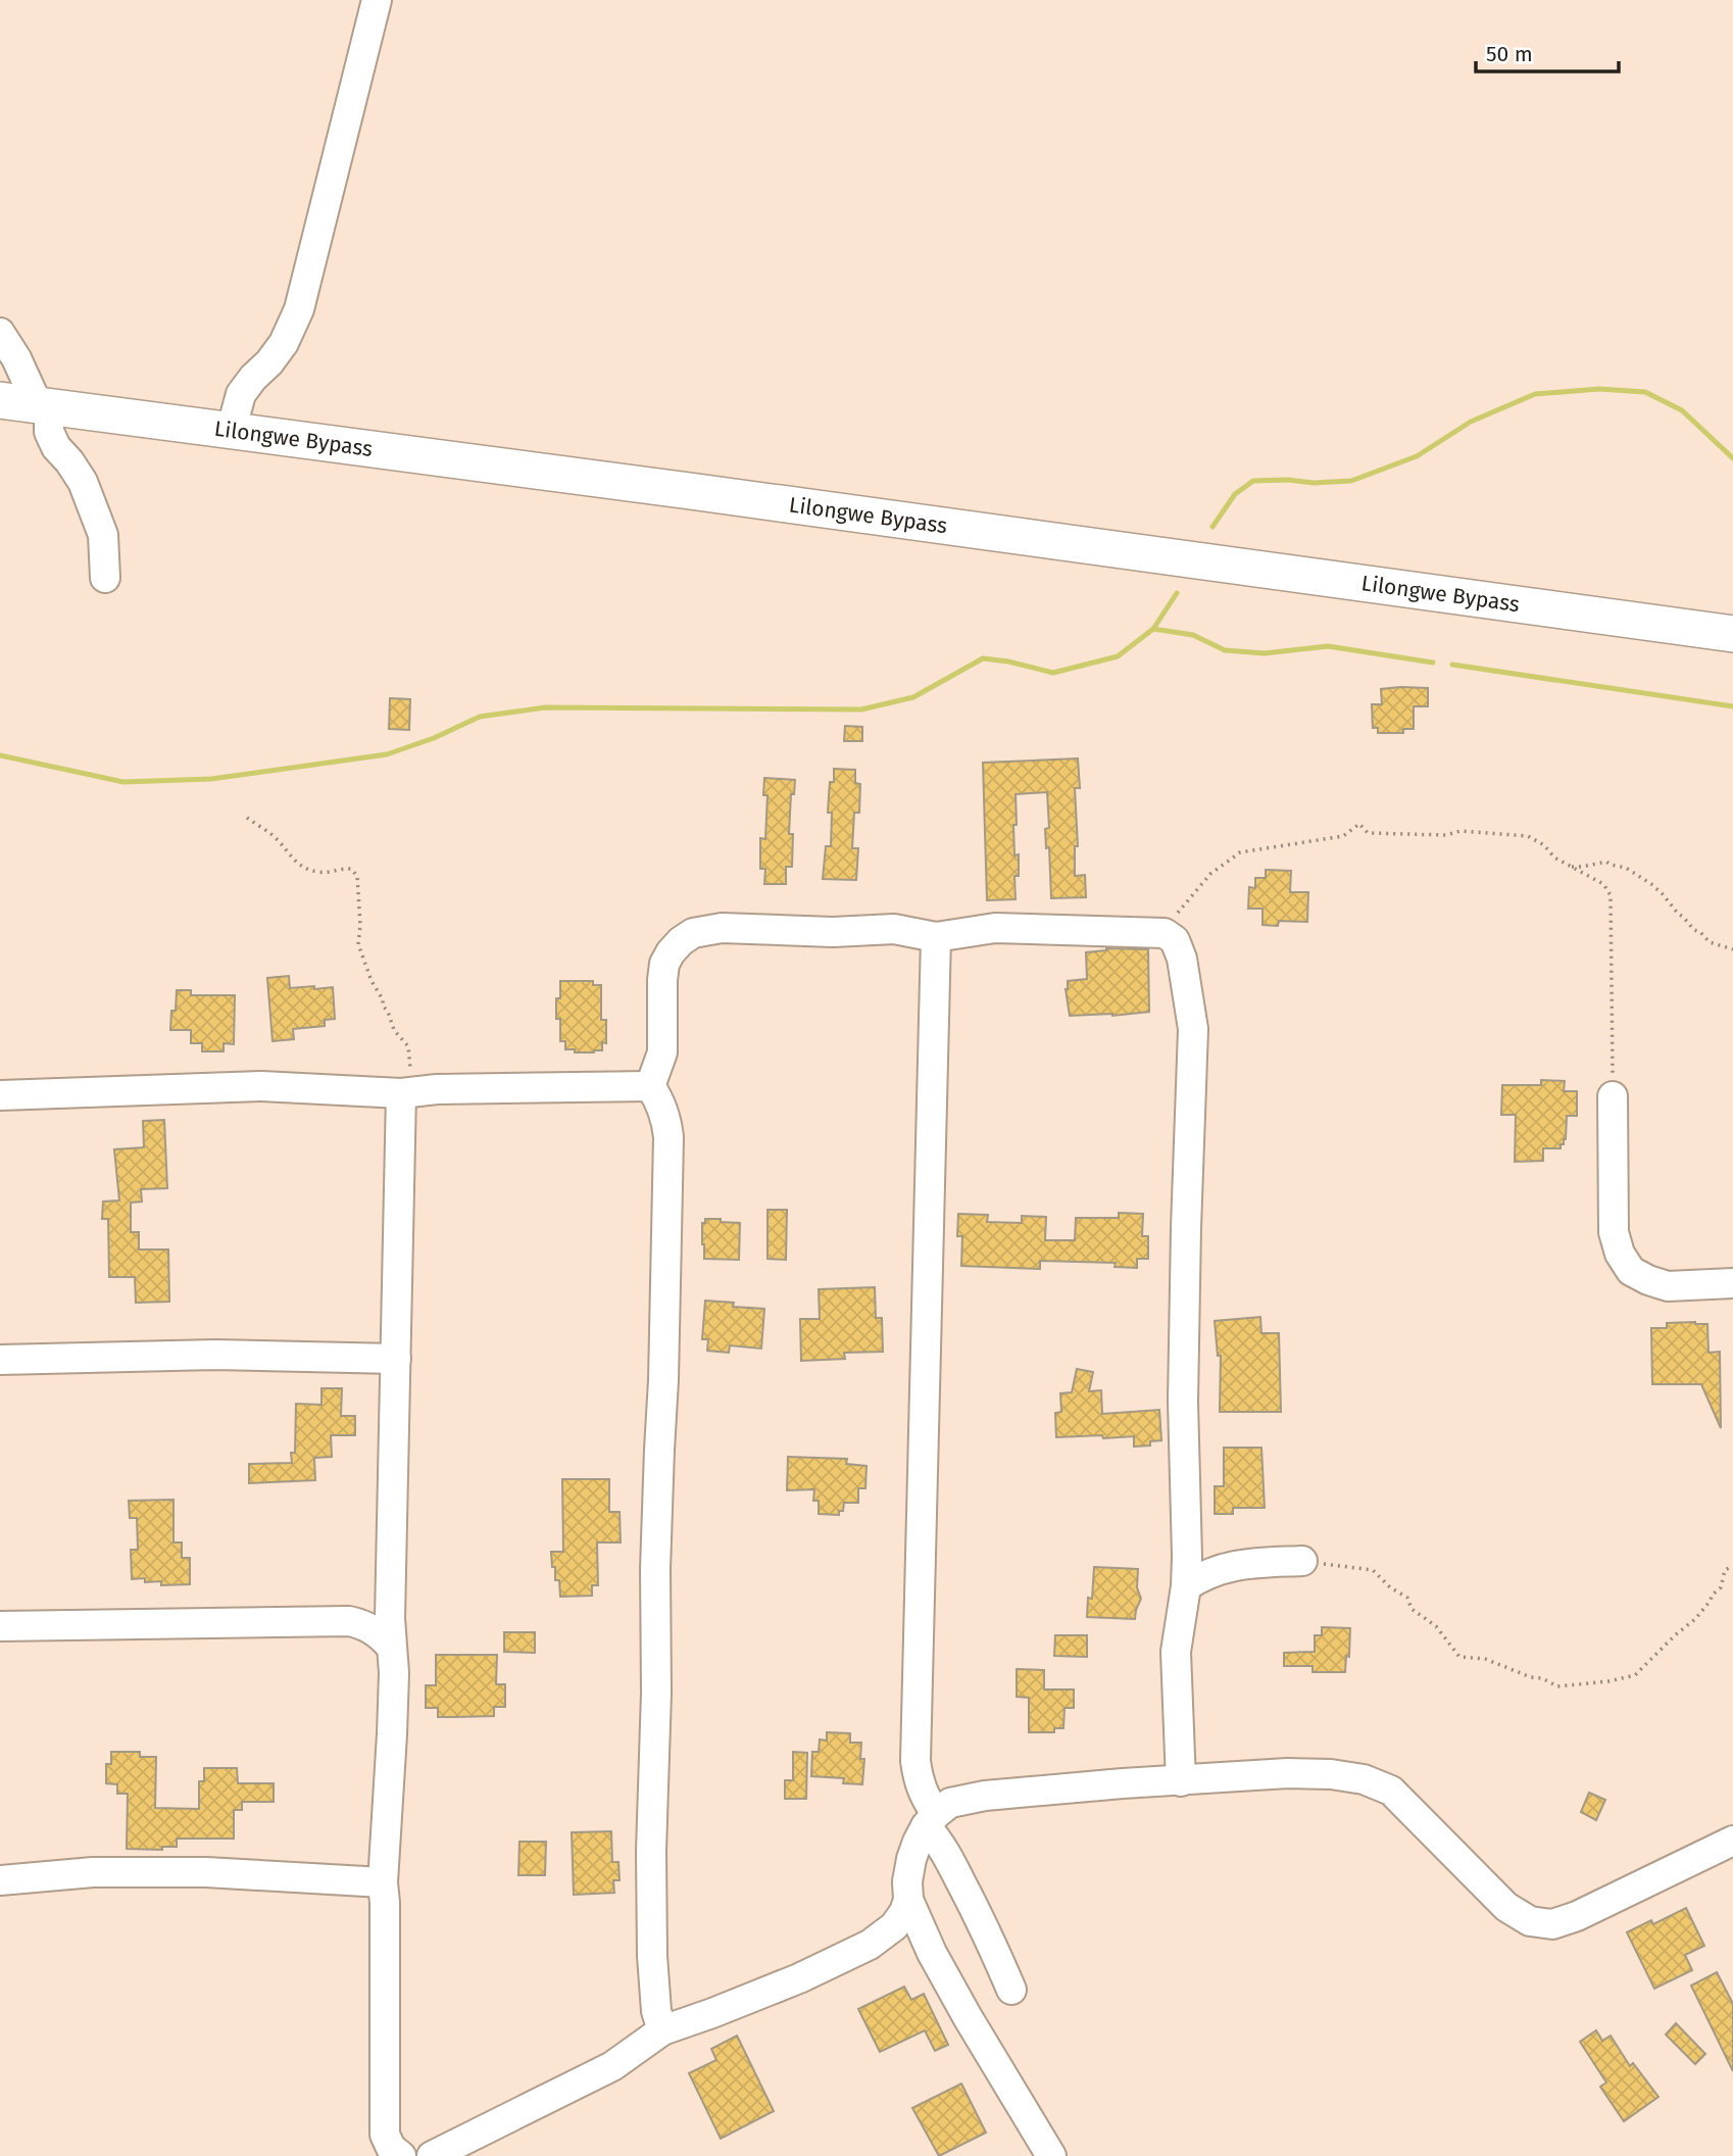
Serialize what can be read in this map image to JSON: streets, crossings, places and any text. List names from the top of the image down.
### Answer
{
  "streets": {
    "main road": ["Lilongwe Bypass"]
  },
  "scale_bar": "50 m"
}
